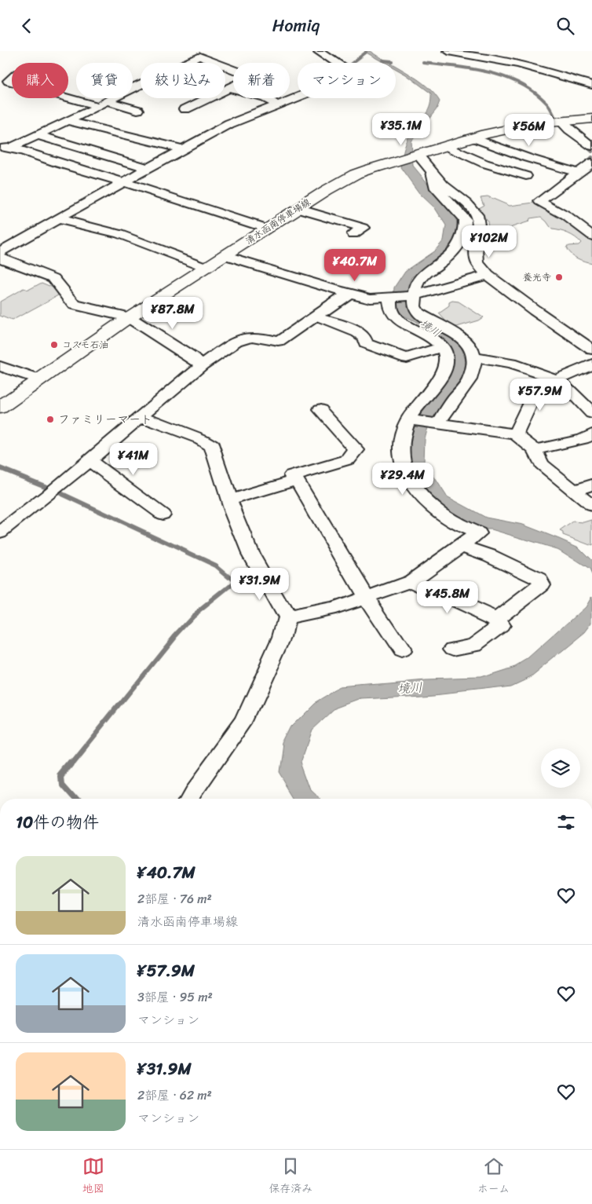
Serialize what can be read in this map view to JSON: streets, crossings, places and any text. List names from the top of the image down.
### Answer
{
  "streets": {
    "main road": ["清水函南停車場線"]
  },
  "water": ["境川"],
  "places": ["養光寺", "コスモ石油", "ファミリーマート"],
  "page": {
    "header": "Homiq",
    "chip": [
      "購入",
      "賃貸",
      "絞り込み",
      "新着",
      "マンション"
    ],
    "price": [
      "¥35.1M",
      "¥56M",
      "¥102M",
      "¥40.7M",
      "¥87.8M",
      "¥57.9M",
      "¥41M",
      "¥29.4M",
      "¥31.9M",
      "¥45.8M"
    ],
    "heading": "10件の物件",
    "list": [
      {
        "name": "¥40.7M",
        "note": "2部屋 · 76 m² · 清水函南停車場線"
      },
      {
        "name": "¥57.9M",
        "note": "3部屋 · 95 m² · マンション"
      },
      {
        "name": "¥31.9M",
        "note": "2部屋 · 62 m² · マンション"
      }
    ],
    "tabs": ["地図", "保存済み", "ホーム"]
  }
}
